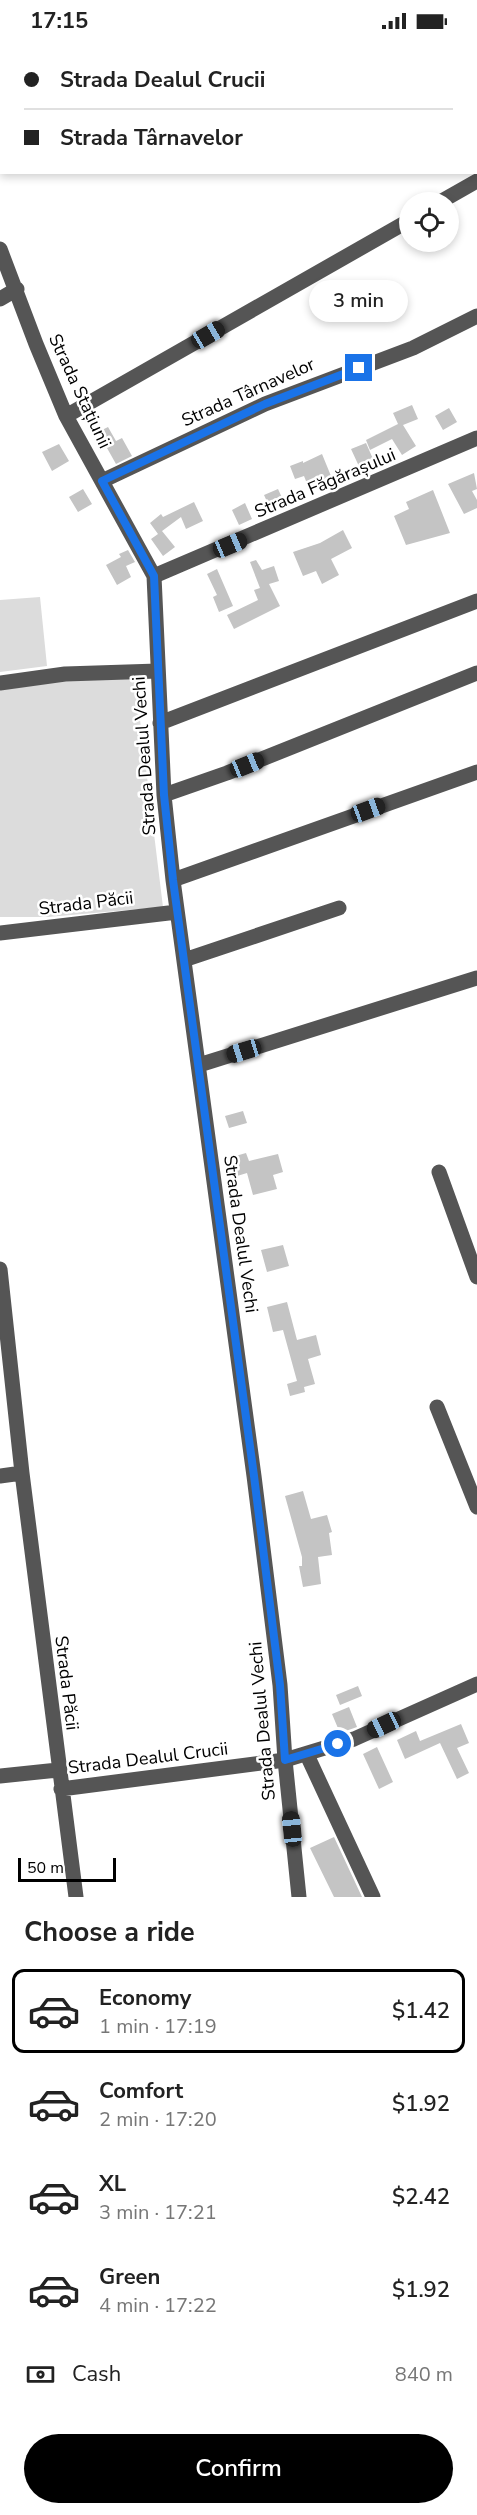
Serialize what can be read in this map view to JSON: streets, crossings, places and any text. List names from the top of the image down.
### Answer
{
  "streets": {
    "street": [
      "Strada Stațiunii",
      "Strada Târnavelor",
      "Strada Făgărașului",
      "Strada Dealul Vechi",
      "Strada Păcii",
      "Strada Dealul Crucii"
    ]
  },
  "crossings": [
    ["Strada Stațiunii", "Strada Târnavelor"],
    ["Strada Stațiunii", "Strada Făgărașului"],
    ["Strada Stațiunii", "Strada Dealul Vechi"],
    ["Strada Făgărașului", "Strada Dealul Vechi"],
    ["Strada Dealul Vechi", "Strada Păcii"],
    ["Strada Dealul Vechi", "Strada Dealul Crucii"],
    ["Strada Păcii", "Strada Dealul Crucii"]
  ],
  "scale_bar": "50 m",
  "page": {
    "status": "17:15",
    "banner": ["Strada Dealul Crucii", "Strada Târnavelor"],
    "bubble": "3 min",
    "scale": "50 m",
    "heading": "Choose a ride",
    "list": [
      {
        "name": "Economy",
        "note": "1 min · 17:19",
        "value": "$1.42"
      },
      {
        "name": "Comfort",
        "note": "2 min · 17:20",
        "value": "$1.92"
      },
      {
        "name": "XL",
        "note": "3 min · 17:21",
        "value": "$2.42"
      },
      {
        "name": "Green",
        "note": "4 min · 17:22",
        "value": "$1.92"
      }
    ],
    "pay": ["Cash", "840 m"],
    "buttons": "Confirm"
  }
}
